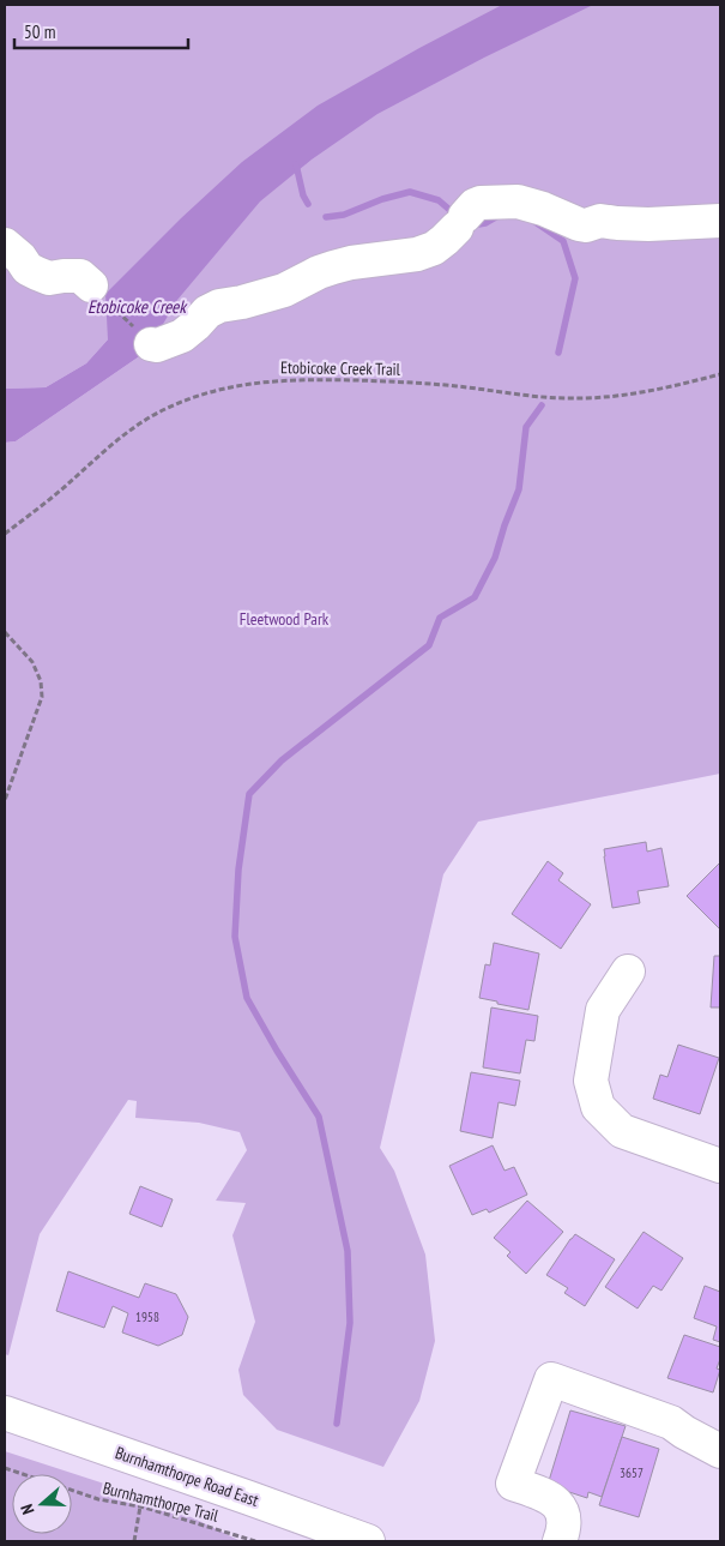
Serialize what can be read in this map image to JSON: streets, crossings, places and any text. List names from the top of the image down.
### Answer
{
  "streets": {
    "main road": ["Burnhamthorpe Road East"],
    "path": ["Etobicoke Creek Trail", "Burnhamthorpe Trail"]
  },
  "water": ["Etobicoke Creek"],
  "parks": ["Fleetwood Park"],
  "house_numbers": ["1958", "3657"],
  "scale_bar": "50 m",
  "north": "left"
}
